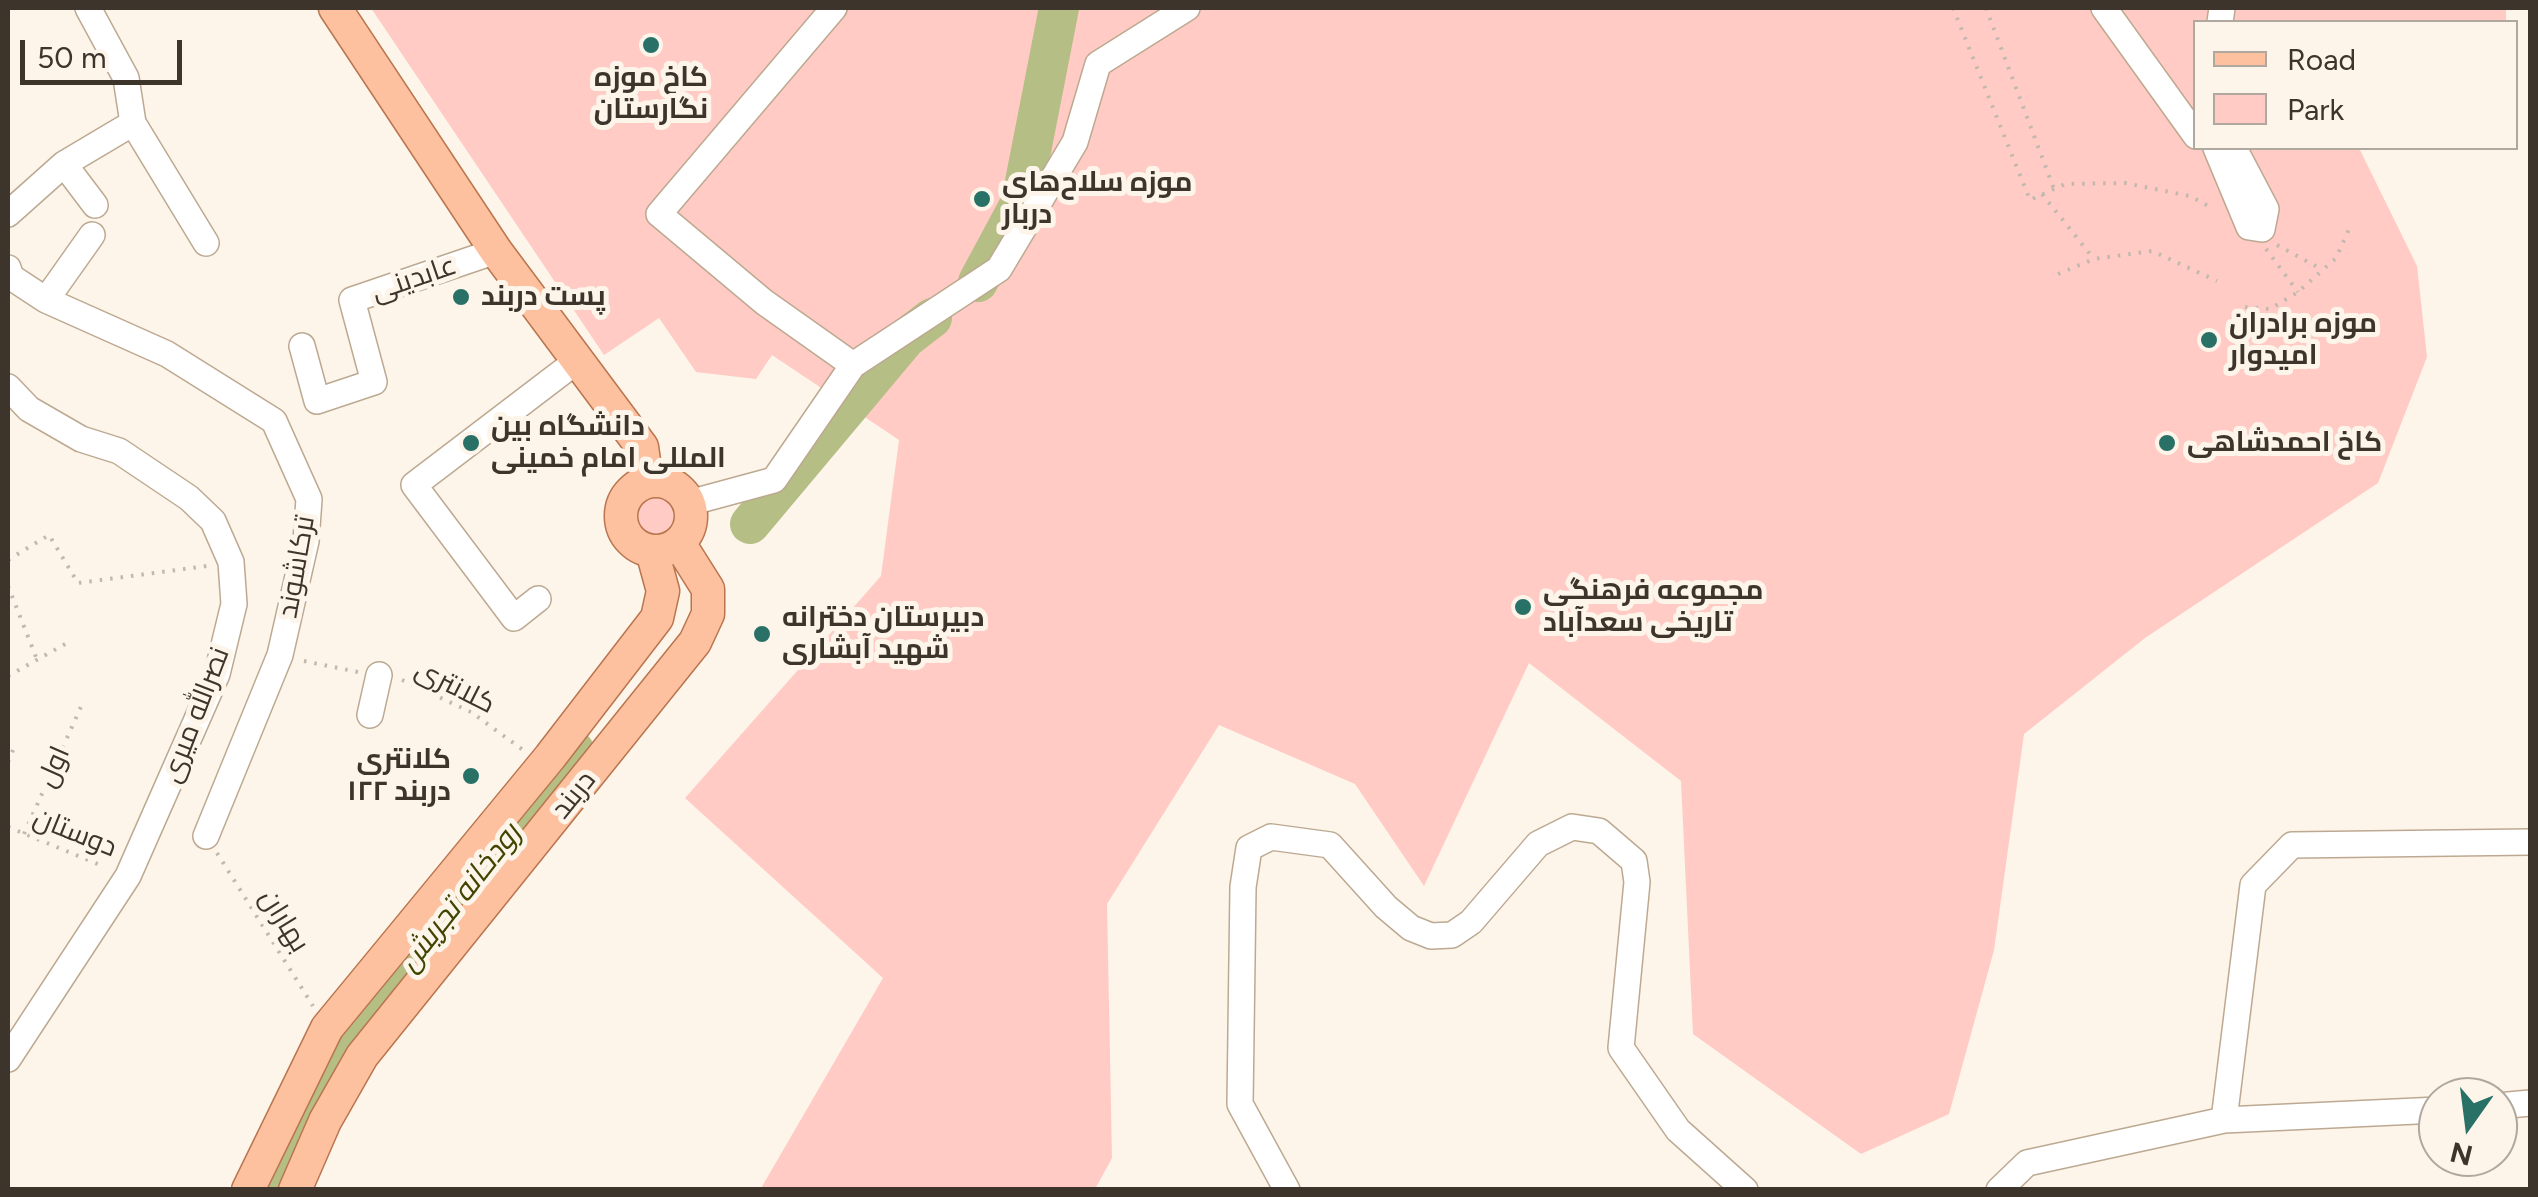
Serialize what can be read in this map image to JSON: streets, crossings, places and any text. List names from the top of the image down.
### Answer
{
  "streets": {
    "main road": ["دربند"],
    "street": ["عابدینی", "ترکاشوند", "نصرالله میری"],
    "path": [
      "کلانتری",
      "اول",
      "دوستان",
      "بهاران"
    ]
  },
  "crossings": [
    ["ترکاشوند", "کلانتری"],
    ["ترکاشوند", "بهاران"],
    ["کلانتری", "دربند"],
    ["نصرالله میری", "دوستان"],
    ["اول", "دوستان"],
    ["دربند", "بهاران"]
  ],
  "water": ["رودخانه تجریش"],
  "places": [
    "کاخ موزه نگارستان",
    "موزه سلاح‌های دربار",
    "پست دربند",
    "موزه برادران امیدوار",
    "دانشگاه بین المللی امام خمینی",
    "کاخ احمدشاهی",
    "مجموعه فرهنگی تاریخی سعدآباد",
    "دبیرستان دخترانه شهید آبشاری",
    "کلانتری ۱۲۲ دربند"
  ],
  "legend": ["Road", "Park"],
  "scale_bar": "50 m",
  "north": "bottom"
}
